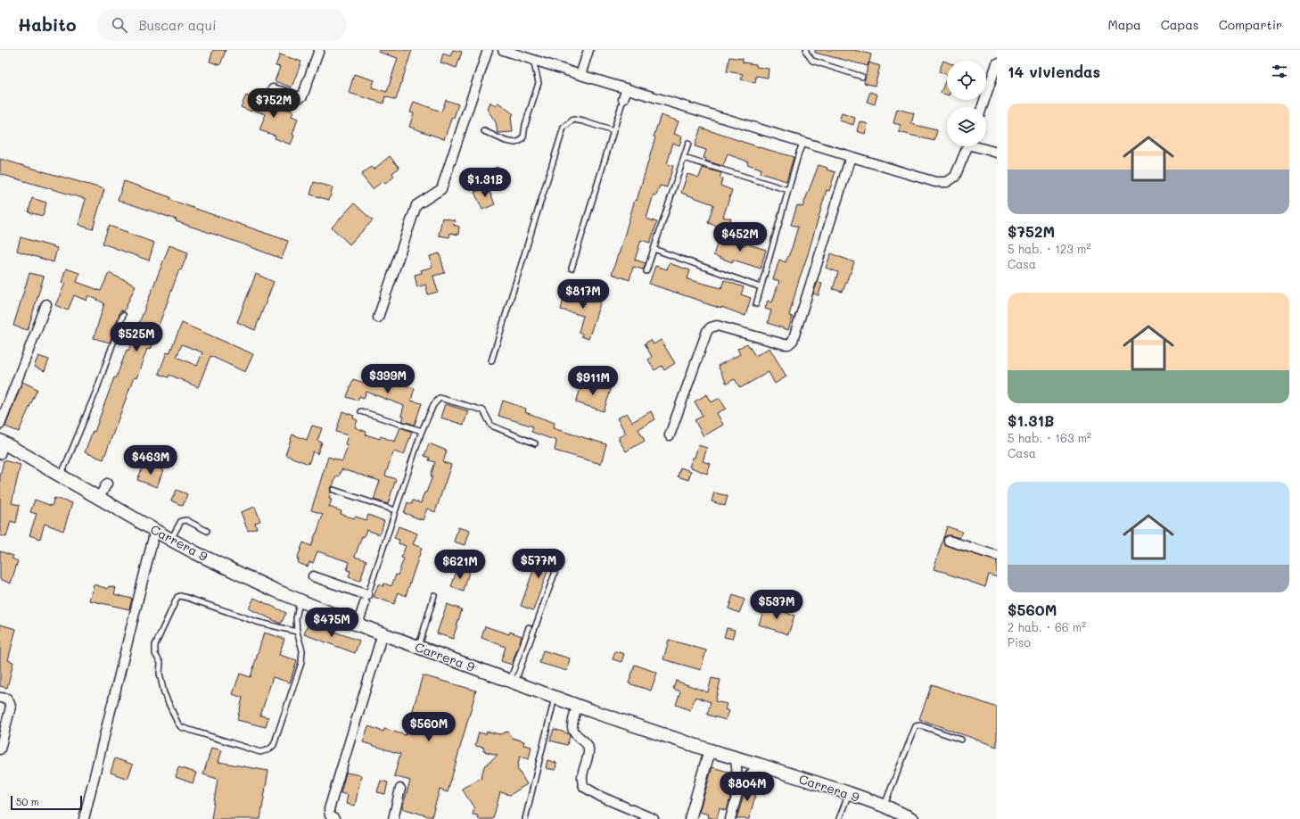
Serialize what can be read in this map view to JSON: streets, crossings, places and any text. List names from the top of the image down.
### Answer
{
  "streets": {
    "main road": ["Carrera 9"]
  },
  "scale_bar": "50 m",
  "page": {
    "header": "Habito",
    "search": "Buscar aquí",
    "nav": ["Mapa", "Capas", "Compartir"],
    "heading": "14 viviendas",
    "price": [
      "$752M",
      "$1.31B",
      "$452M",
      "$817M",
      "$525M",
      "$399M",
      "$911M",
      "$463M",
      "$577M",
      "$621M",
      "$537M",
      "$475M",
      "$560M",
      "$804M"
    ],
    "list": [
      {
        "name": "$752M",
        "note": "5 hab. · 123 m² · Casa"
      },
      {
        "name": "$1.31B",
        "note": "5 hab. · 163 m² · Casa"
      },
      {
        "name": "$560M",
        "note": "2 hab. · 66 m² · Piso"
      }
    ],
    "scale": "50 m"
  }
}
